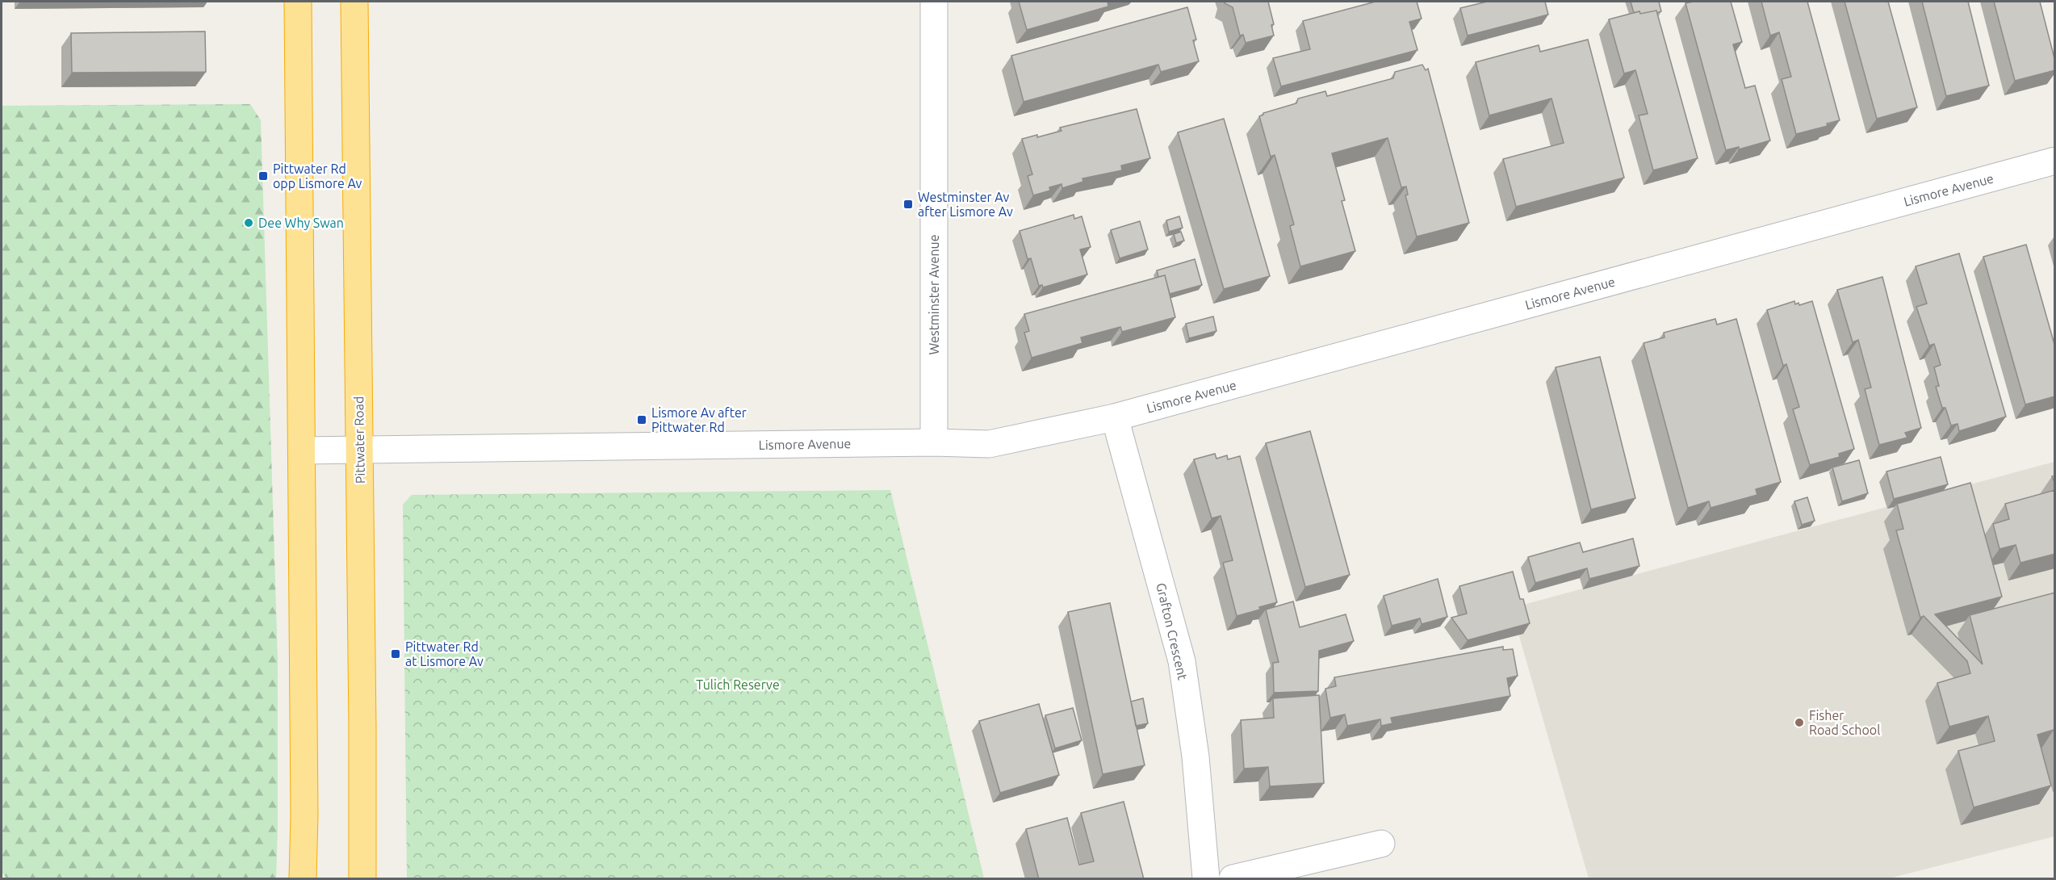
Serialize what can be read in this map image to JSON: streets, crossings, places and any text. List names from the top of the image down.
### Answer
{
  "streets": {
    "highway": ["Pittwater Road"],
    "street": ["Lismore Avenue", "Westminster Avenue", "Grafton Crescent"]
  },
  "crossings": [
    ["Lismore Avenue", "Westminster Avenue"],
    ["Lismore Avenue", "Pittwater Road"],
    ["Lismore Avenue", "Grafton Crescent"]
  ],
  "parks": ["Tulich Reserve"],
  "places": {
    "transit": [
      "Pittwater Rd opp Lismore Av",
      "Westminster Av after Lismore Av",
      "Lismore Av after Pittwater Rd",
      "Pittwater Rd at Lismore Av"
    ],
    "other": ["Dee Why Swan", "Fisher Road School"]
  }
}
